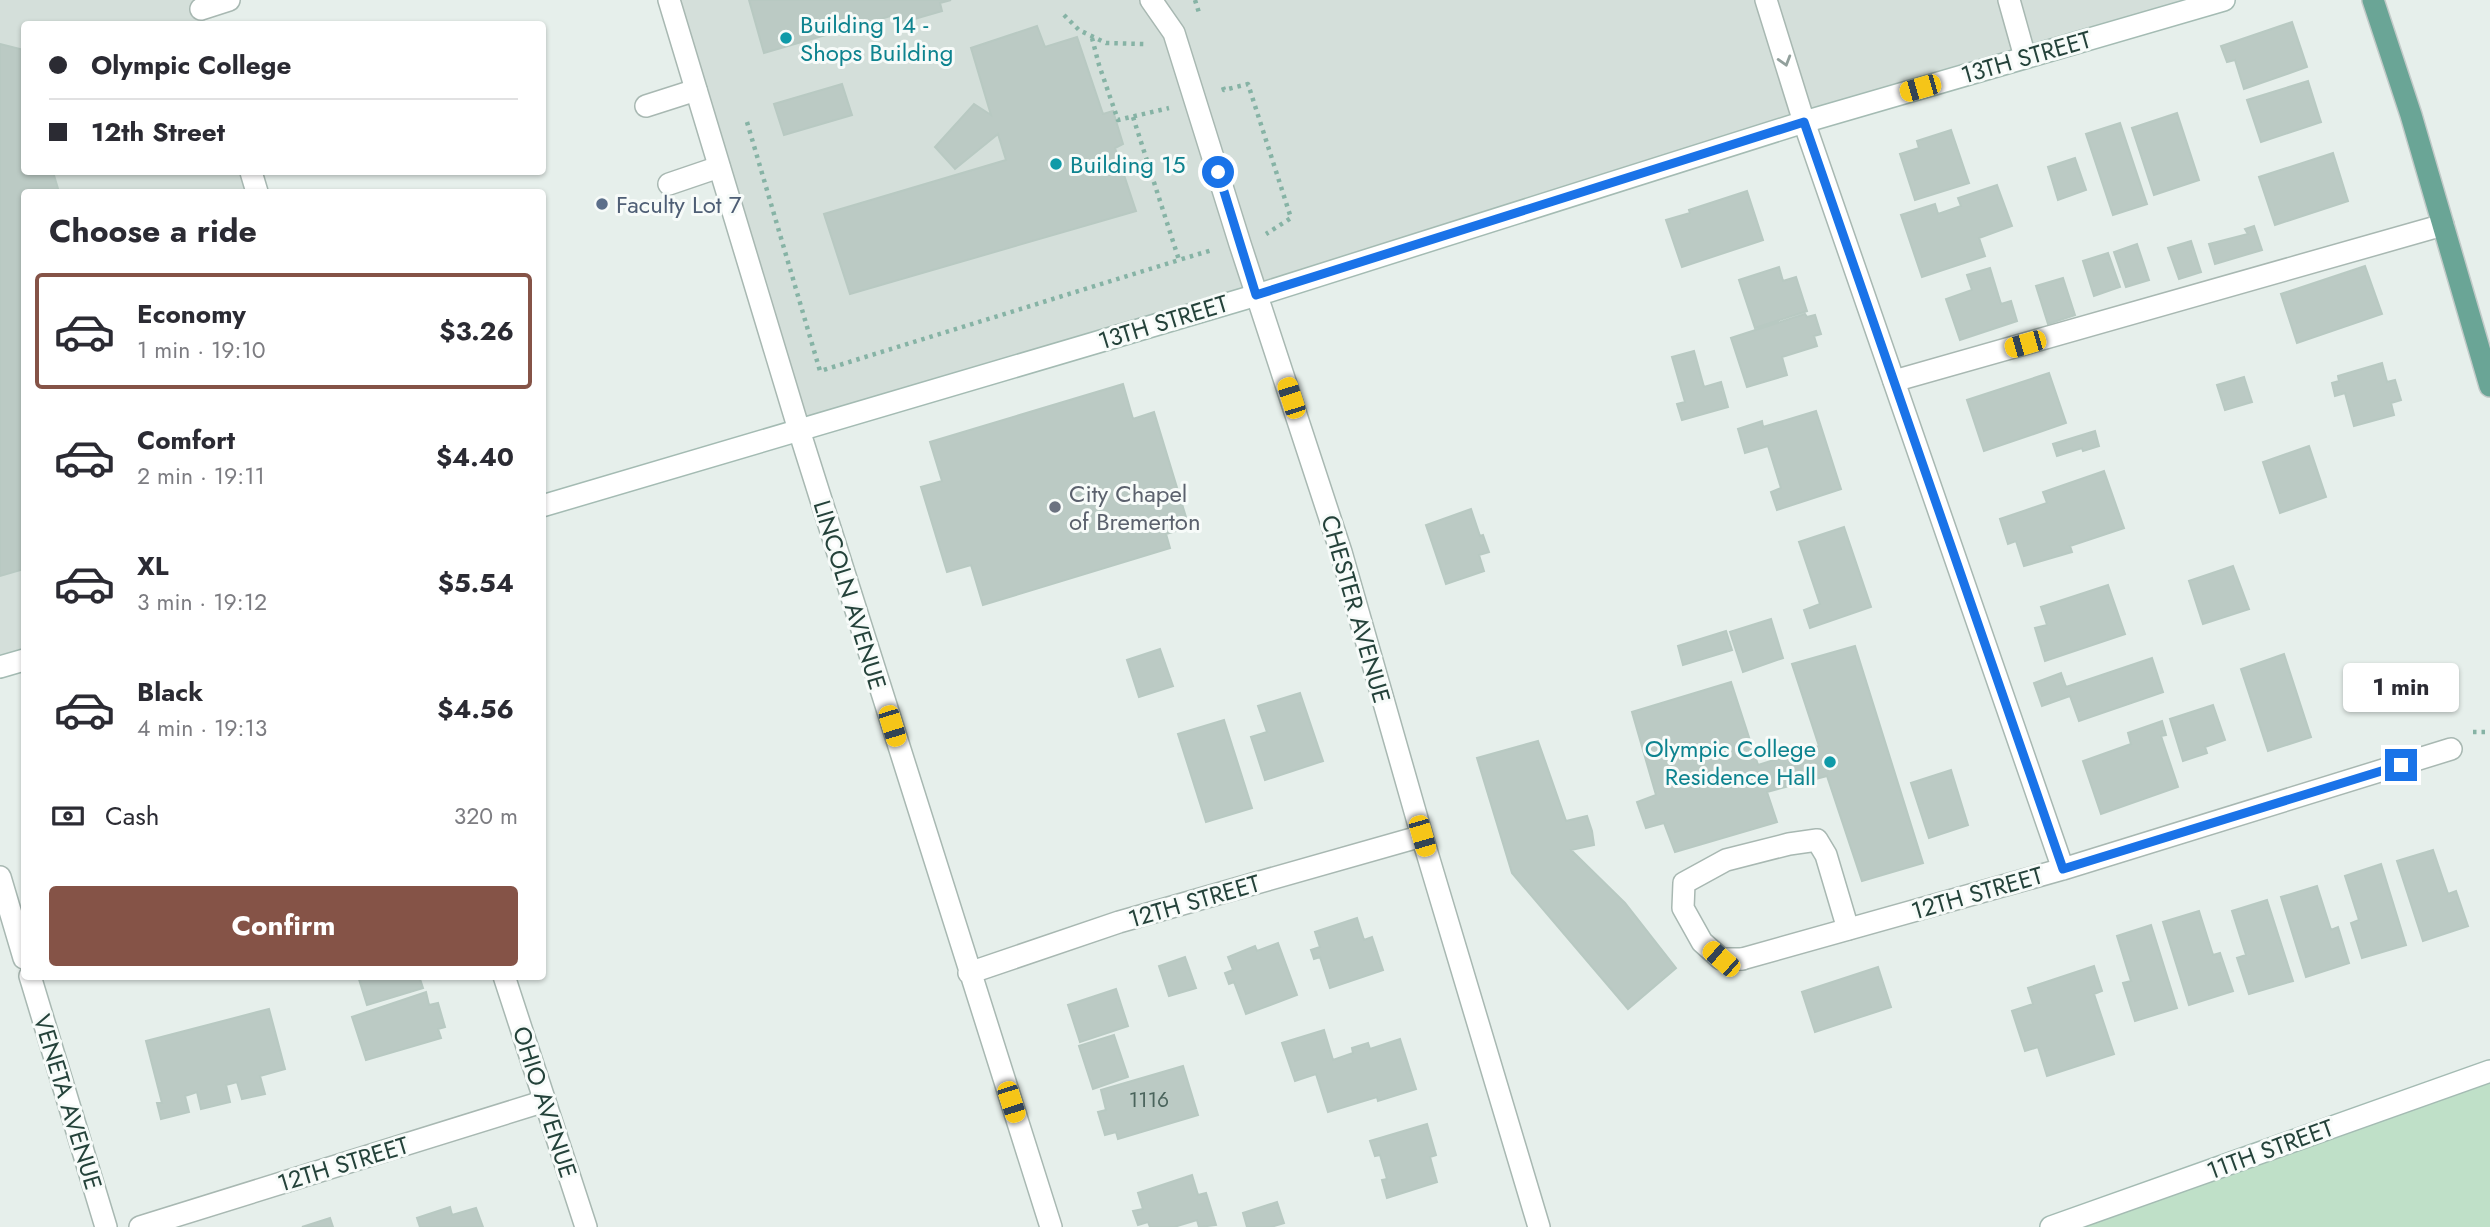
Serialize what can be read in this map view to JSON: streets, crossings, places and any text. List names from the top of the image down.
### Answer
{
  "streets": {
    "street": [
      "13TH STREET",
      "LINCOLN AVENUE",
      "CHESTER AVENUE",
      "12TH STREET",
      "VENETA AVENUE",
      "OHIO AVENUE",
      "11TH STREET"
    ]
  },
  "crossings": [
    ["13TH STREET", "LINCOLN AVENUE"],
    ["13TH STREET", "CHESTER AVENUE"],
    ["LINCOLN AVENUE", "12TH STREET"],
    ["CHESTER AVENUE", "12TH STREET"],
    ["12TH STREET", "OHIO AVENUE"]
  ],
  "places": [
    "Building 14 - Shops Building",
    "Building 15",
    "Faculty Lot 7",
    "City Chapel of Bremerton",
    "Olympic College Residence Hall"
  ],
  "house_numbers": ["1116"],
  "page": {
    "banner": ["Olympic College", "12th Street"],
    "heading": "Choose a ride",
    "list": [
      {
        "name": "Economy",
        "note": "1 min · 19:10",
        "value": "$3.26"
      },
      {
        "name": "Comfort",
        "note": "2 min · 19:11",
        "value": "$4.40"
      },
      {
        "name": "XL",
        "note": "3 min · 19:12",
        "value": "$5.54"
      },
      {
        "name": "Black",
        "note": "4 min · 19:13",
        "value": "$4.56"
      }
    ],
    "bubble": "1 min",
    "pay": ["Cash", "320 m"],
    "buttons": "Confirm"
  }
}
